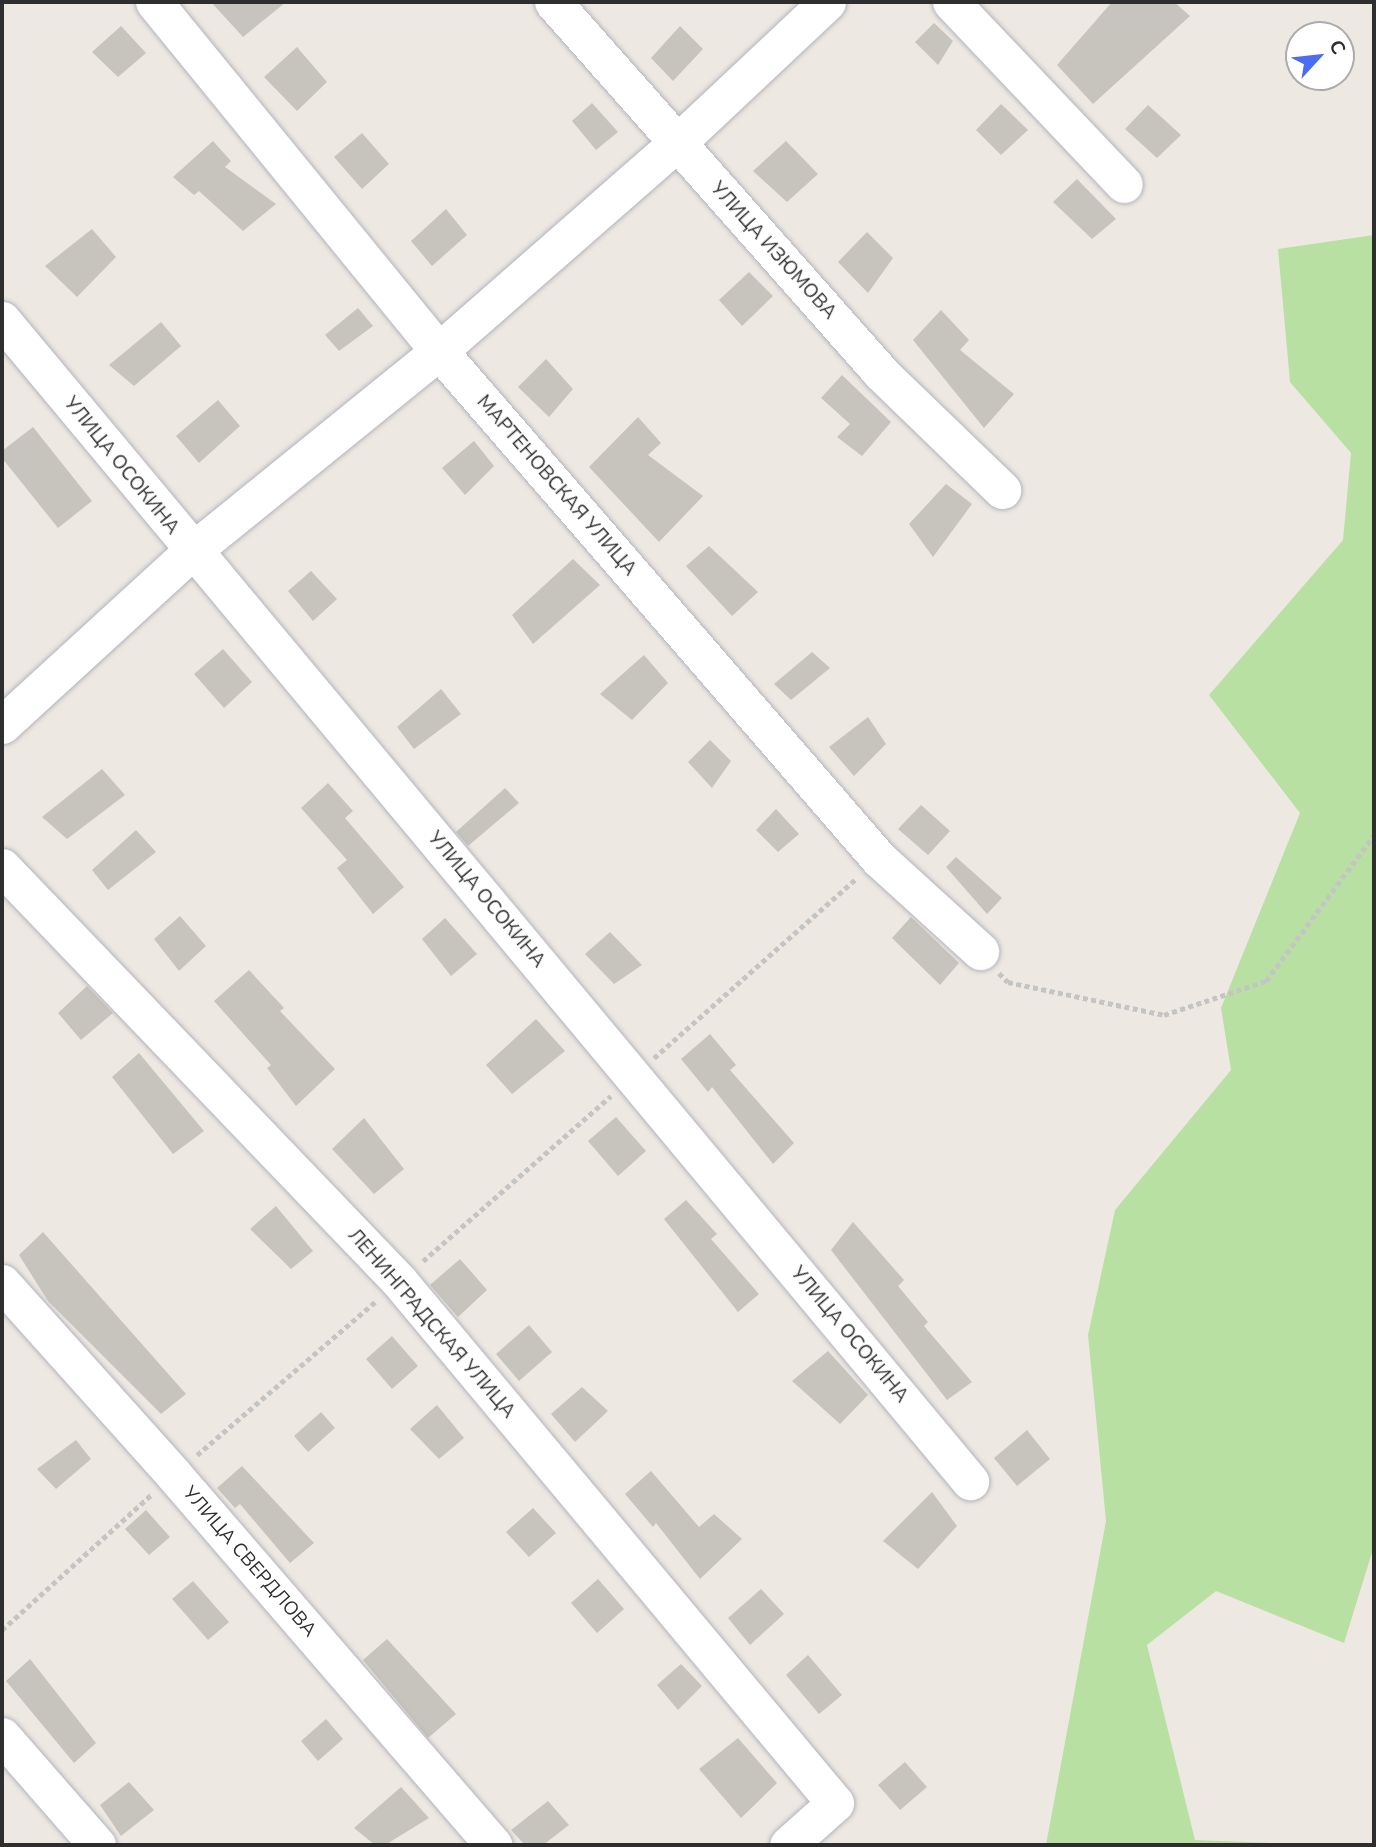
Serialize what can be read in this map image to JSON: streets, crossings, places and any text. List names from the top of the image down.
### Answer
{
  "streets": {
    "street": [
      "УЛИЦА ИЗЮМОВА",
      "УЛИЦА ОСОКИНА",
      "МАРТЕНОВСКАЯ УЛИЦА",
      "ЛЕНИНГРАДСКАЯ УЛИЦА",
      "УЛИЦА СВЕРДЛОВА"
    ]
  },
  "north": "top right"
}
